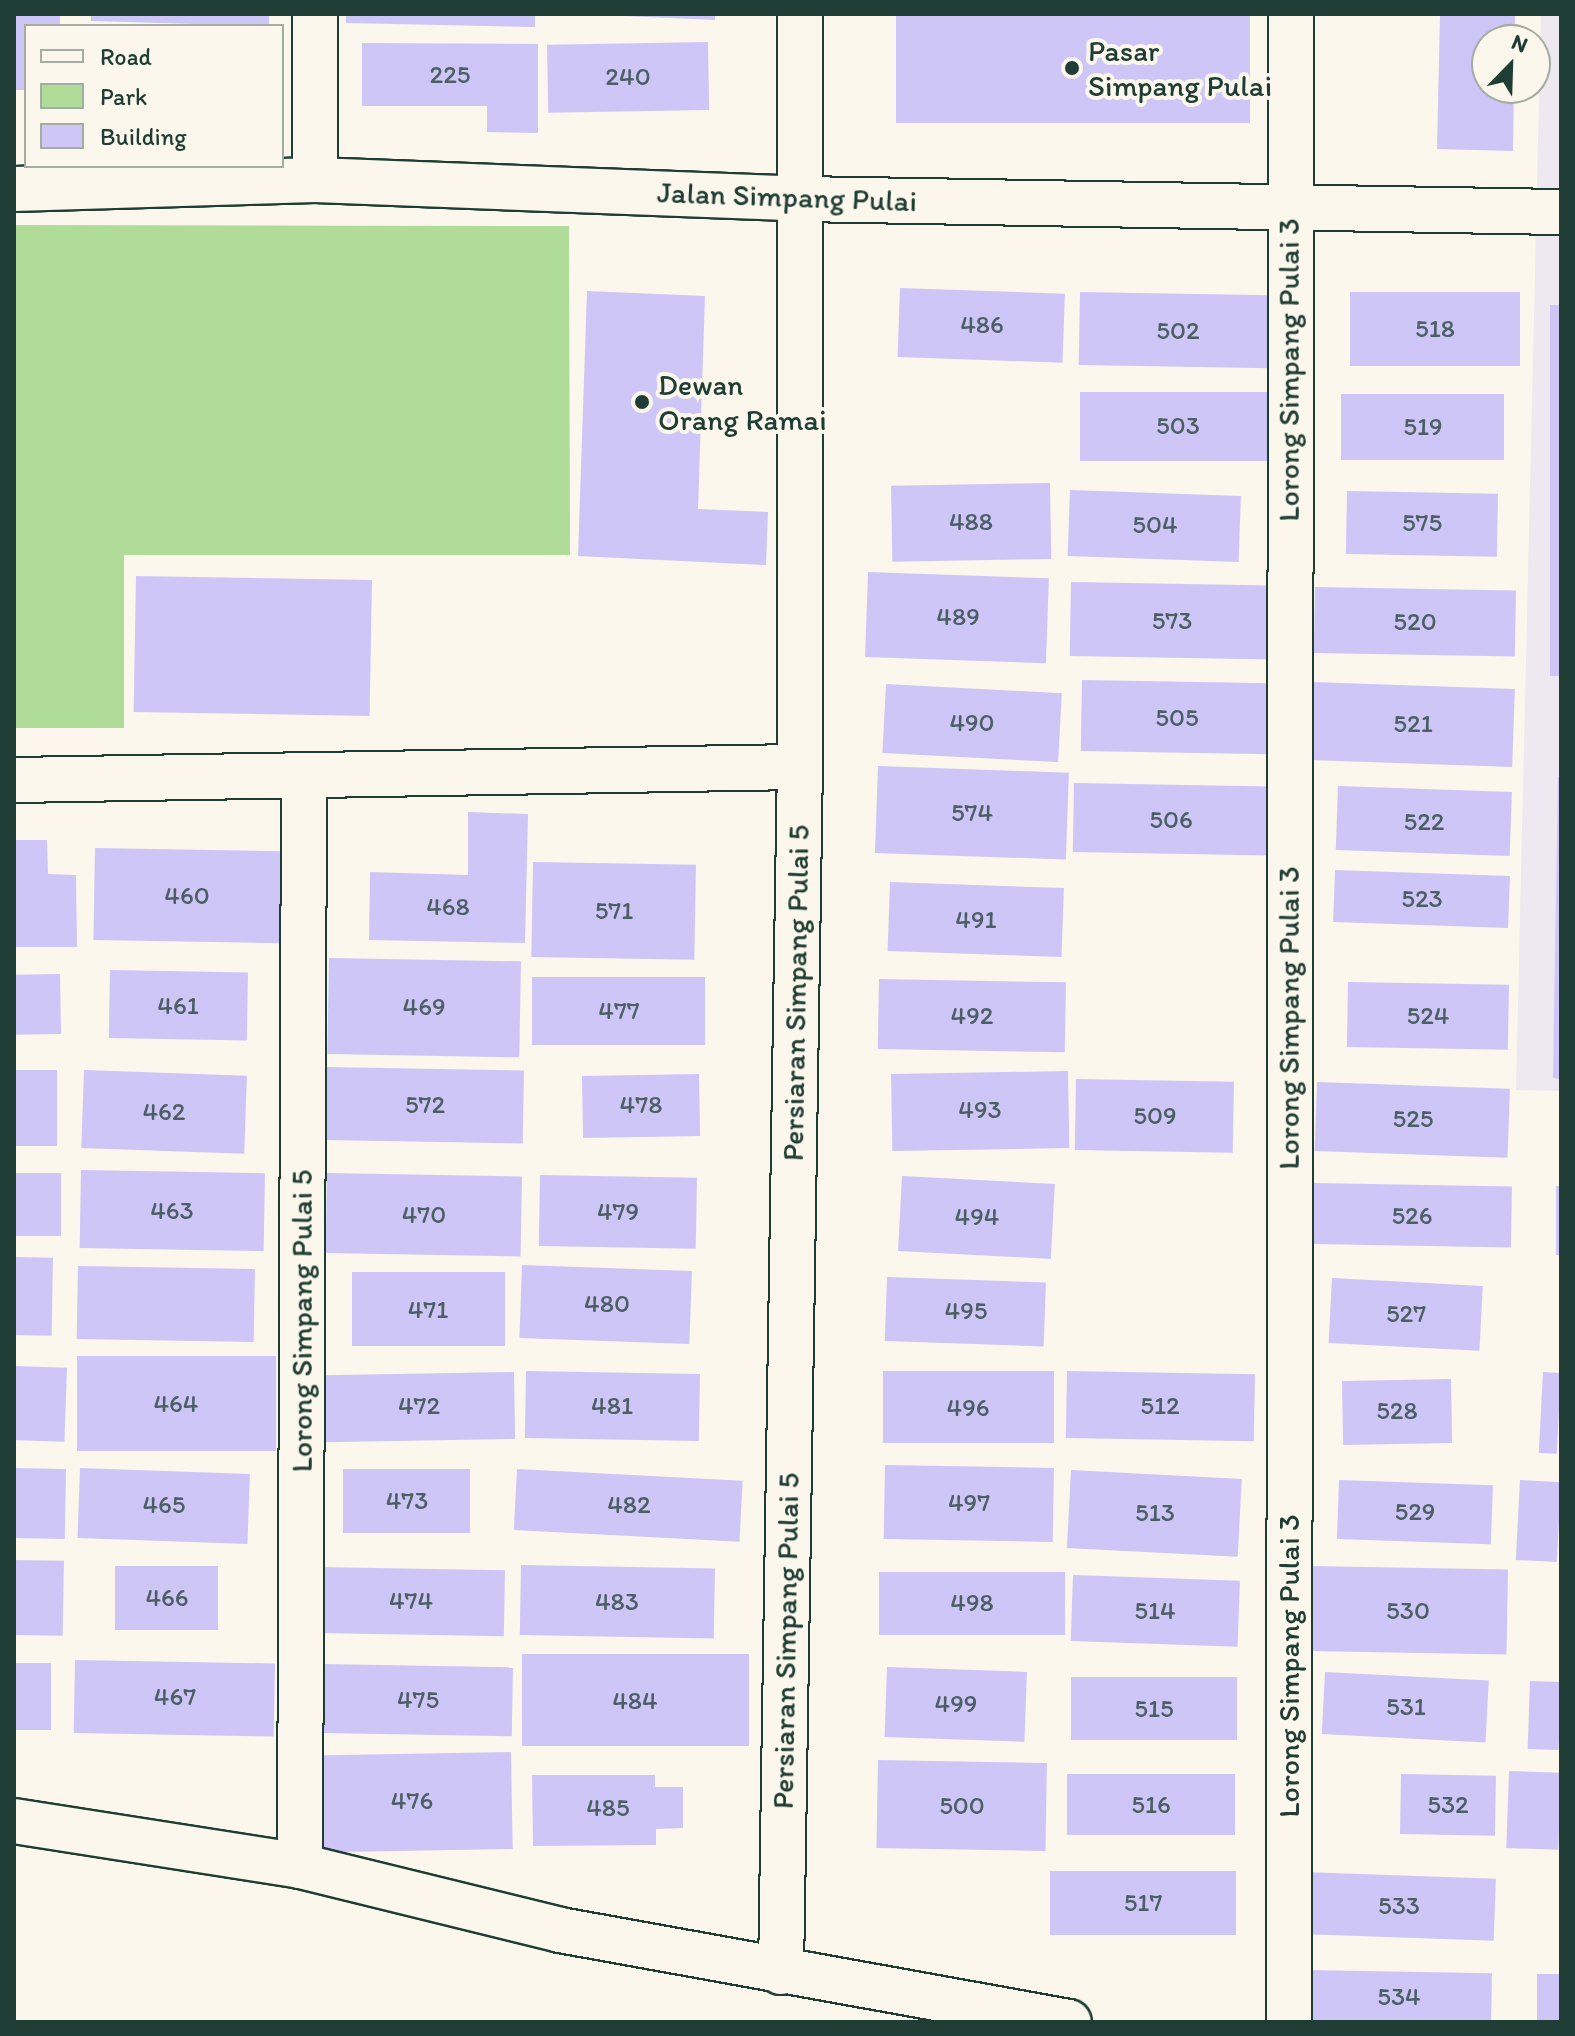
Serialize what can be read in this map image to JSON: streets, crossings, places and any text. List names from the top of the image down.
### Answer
{
  "streets": {
    "street": [
      "Jalan Simpang Pulai",
      "Lorong Simpang Pulai 3",
      "Persiaran Simpang Pulai 5",
      "Lorong Simpang Pulai 5"
    ]
  },
  "crossings": [
    ["Jalan Simpang Pulai", "Lorong Simpang Pulai 3"],
    ["Jalan Simpang Pulai", "Persiaran Simpang Pulai 5"]
  ],
  "places": ["Pasar Simpang Pulai", "Dewan Orang Ramai"],
  "house_numbers": [
    "225",
    "240",
    "486",
    "518",
    "502",
    "503",
    "519",
    "488",
    "575",
    "504",
    "489",
    "573",
    "520",
    "505",
    "490",
    "521",
    "574",
    "506",
    "522",
    "460",
    "523",
    "468",
    "571",
    "491",
    "461",
    "469",
    "477",
    "492",
    "524",
    "572",
    "478",
    "493",
    "462",
    "509",
    "525",
    "463",
    "479",
    "470",
    "526",
    "494",
    "480",
    "471",
    "495",
    "527",
    "464",
    "472",
    "481",
    "512",
    "496",
    "528",
    "473",
    "497",
    "465",
    "482",
    "529",
    "513",
    "466",
    "474",
    "483",
    "498",
    "514",
    "530",
    "467",
    "475",
    "484",
    "499",
    "531",
    "515",
    "476",
    "516",
    "532",
    "500",
    "485",
    "517",
    "533",
    "534"
  ],
  "legend": ["Road", "Park", "Building"],
  "north": "top right"
}
